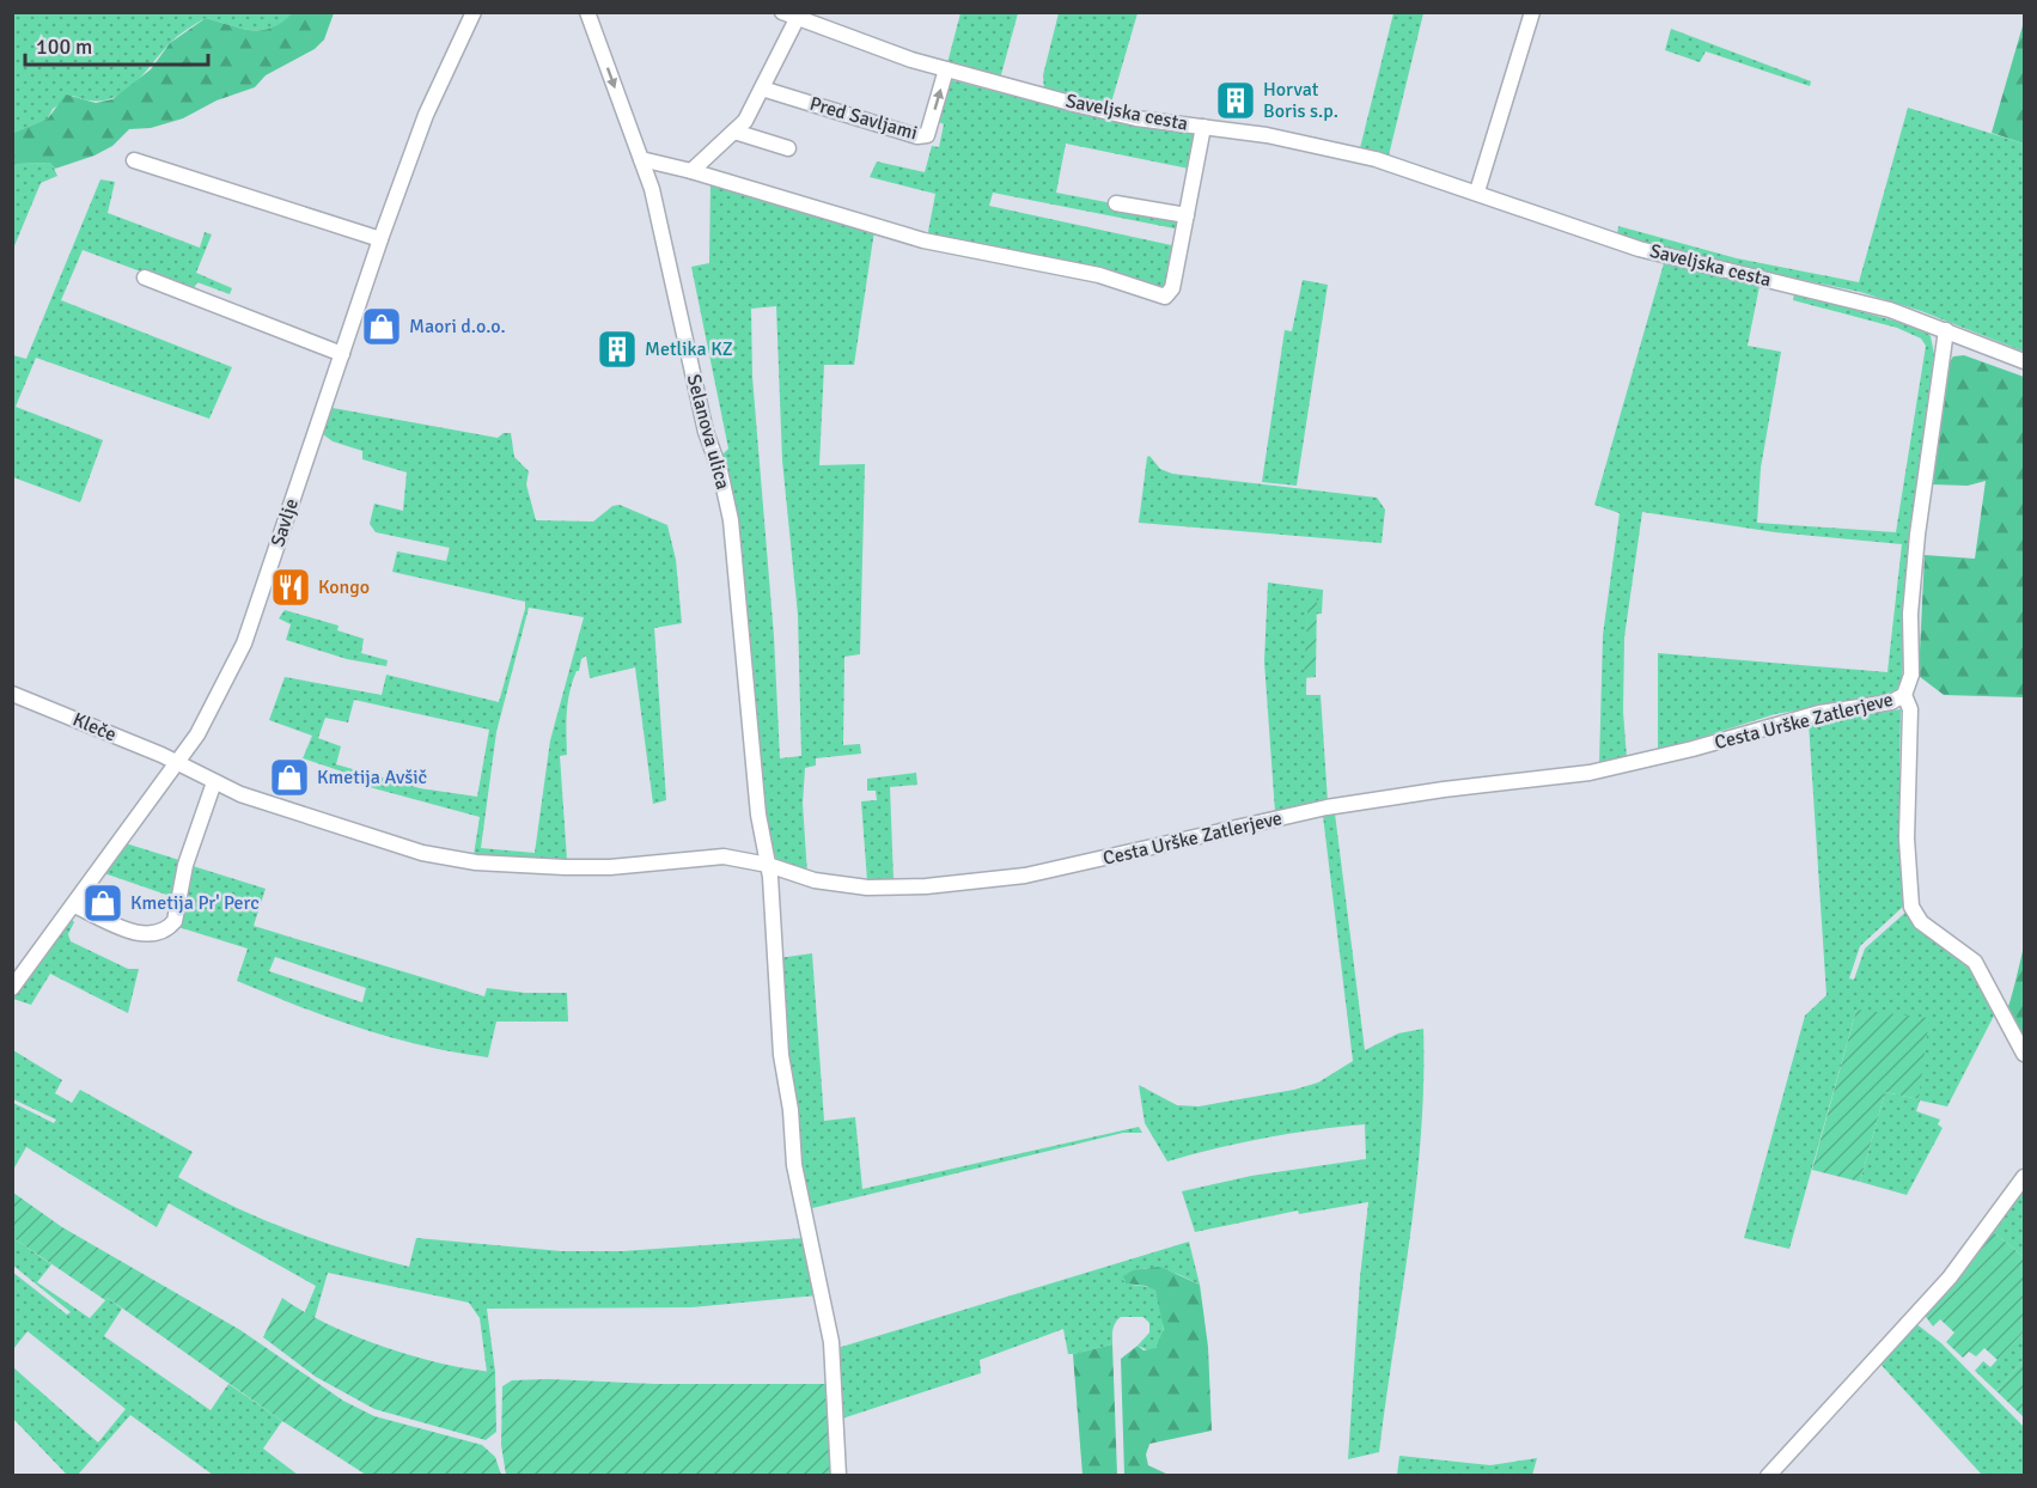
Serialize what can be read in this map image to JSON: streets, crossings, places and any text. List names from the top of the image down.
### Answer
{
  "streets": {
    "street": [
      "Saveljska cesta",
      "Pred Savljami",
      "Selanova ulica",
      "Savlje",
      "Cesta Urške Zatlerjeve",
      "Kleče"
    ]
  },
  "crossings": [
    ["Saveljska cesta", "Pred Savljami"],
    ["Selanova ulica", "Cesta Urške Zatlerjeve"],
    ["Savlje", "Cesta Urške Zatlerjeve"],
    ["Savlje", "Kleče"],
    ["Cesta Urške Zatlerjeve", "Kleče"]
  ],
  "places": {
    "building": ["Horvat Boris s.p.", "Metlika KZ"],
    "shop": ["Maori d.o.o.", "Kmetija Avšič", "Kmetija Pr' Perc"],
    "restaurant": ["Kongo"]
  },
  "scale_bar": "100 m"
}
